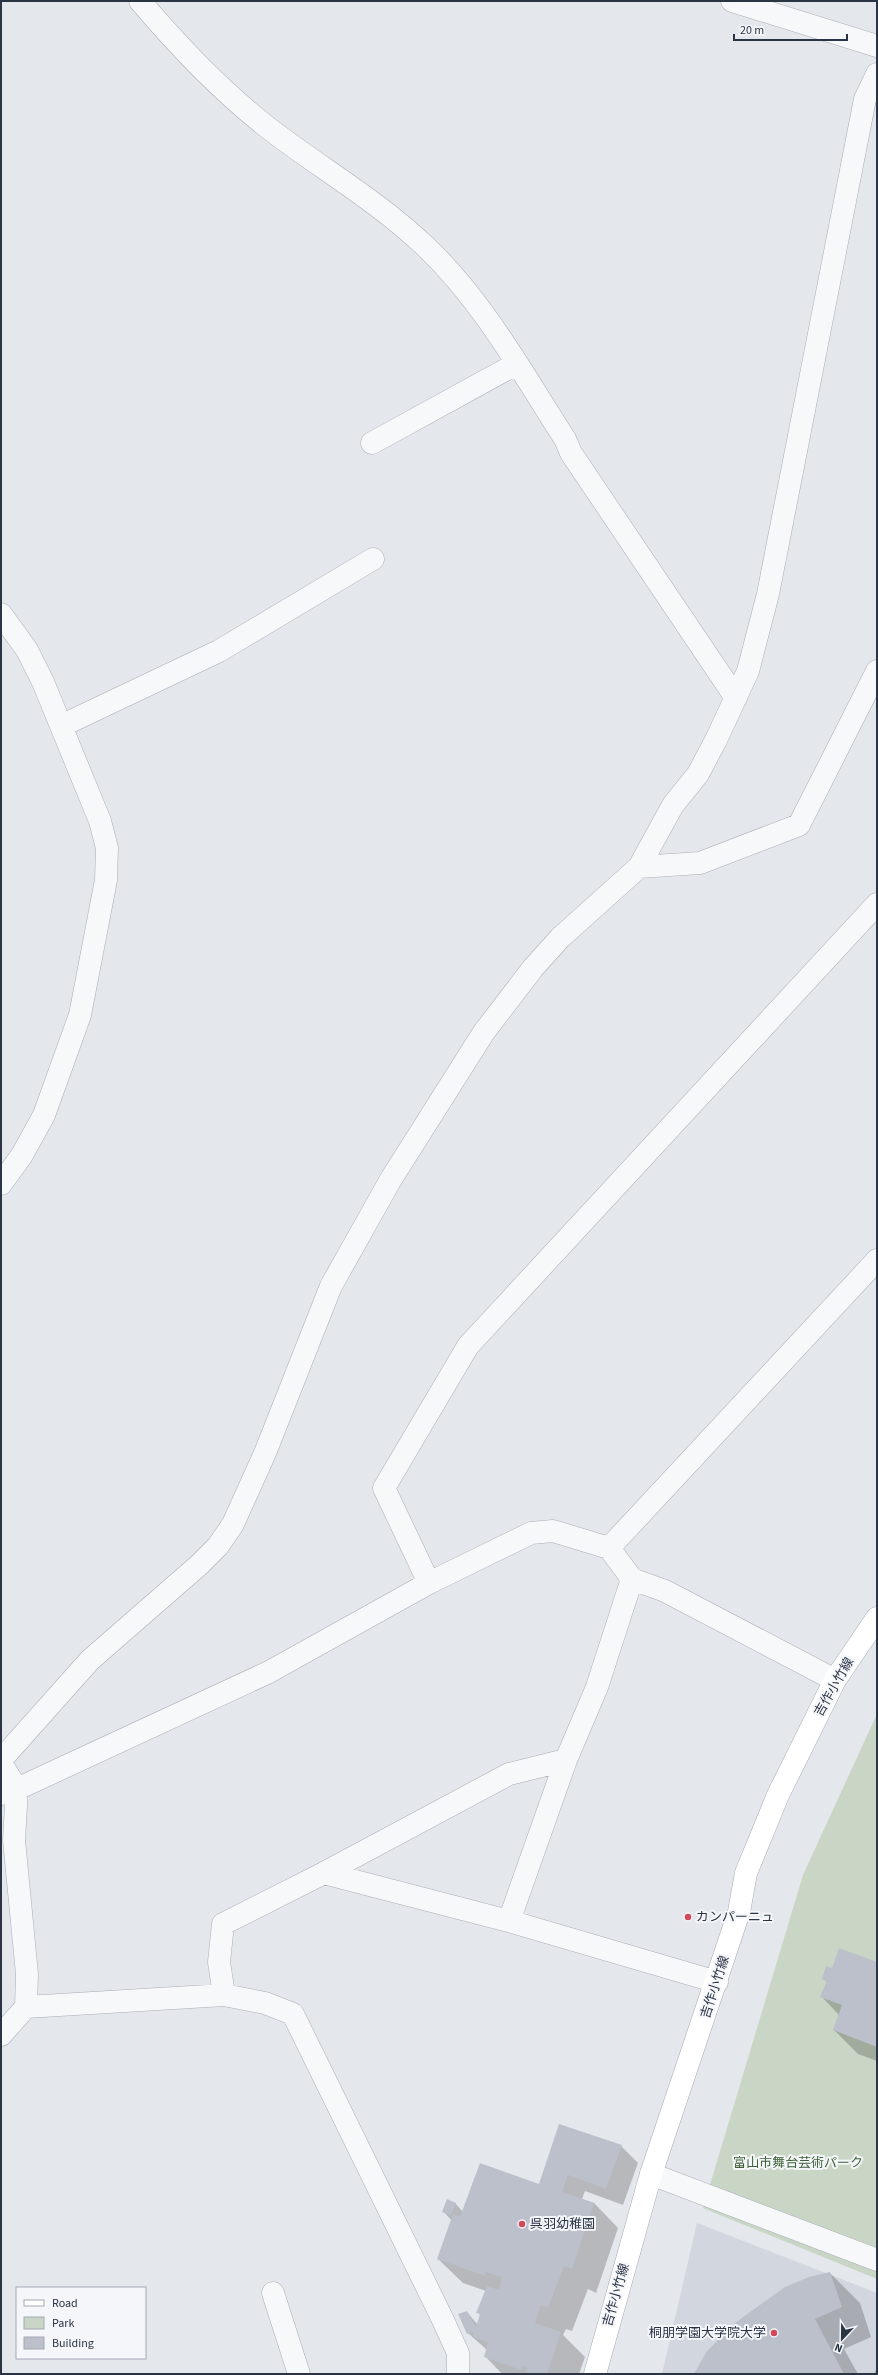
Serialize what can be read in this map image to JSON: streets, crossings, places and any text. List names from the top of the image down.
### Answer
{
  "streets": {
    "main road": ["吉作小竹線"]
  },
  "parks": ["富山市舞台芸術パーク"],
  "places": ["カンパーニュ", "呉羽幼稚園", "桐朋学園大学院大学"],
  "legend": ["Road", "Park", "Building"],
  "scale_bar": "20 m",
  "north": "bottom"
}
